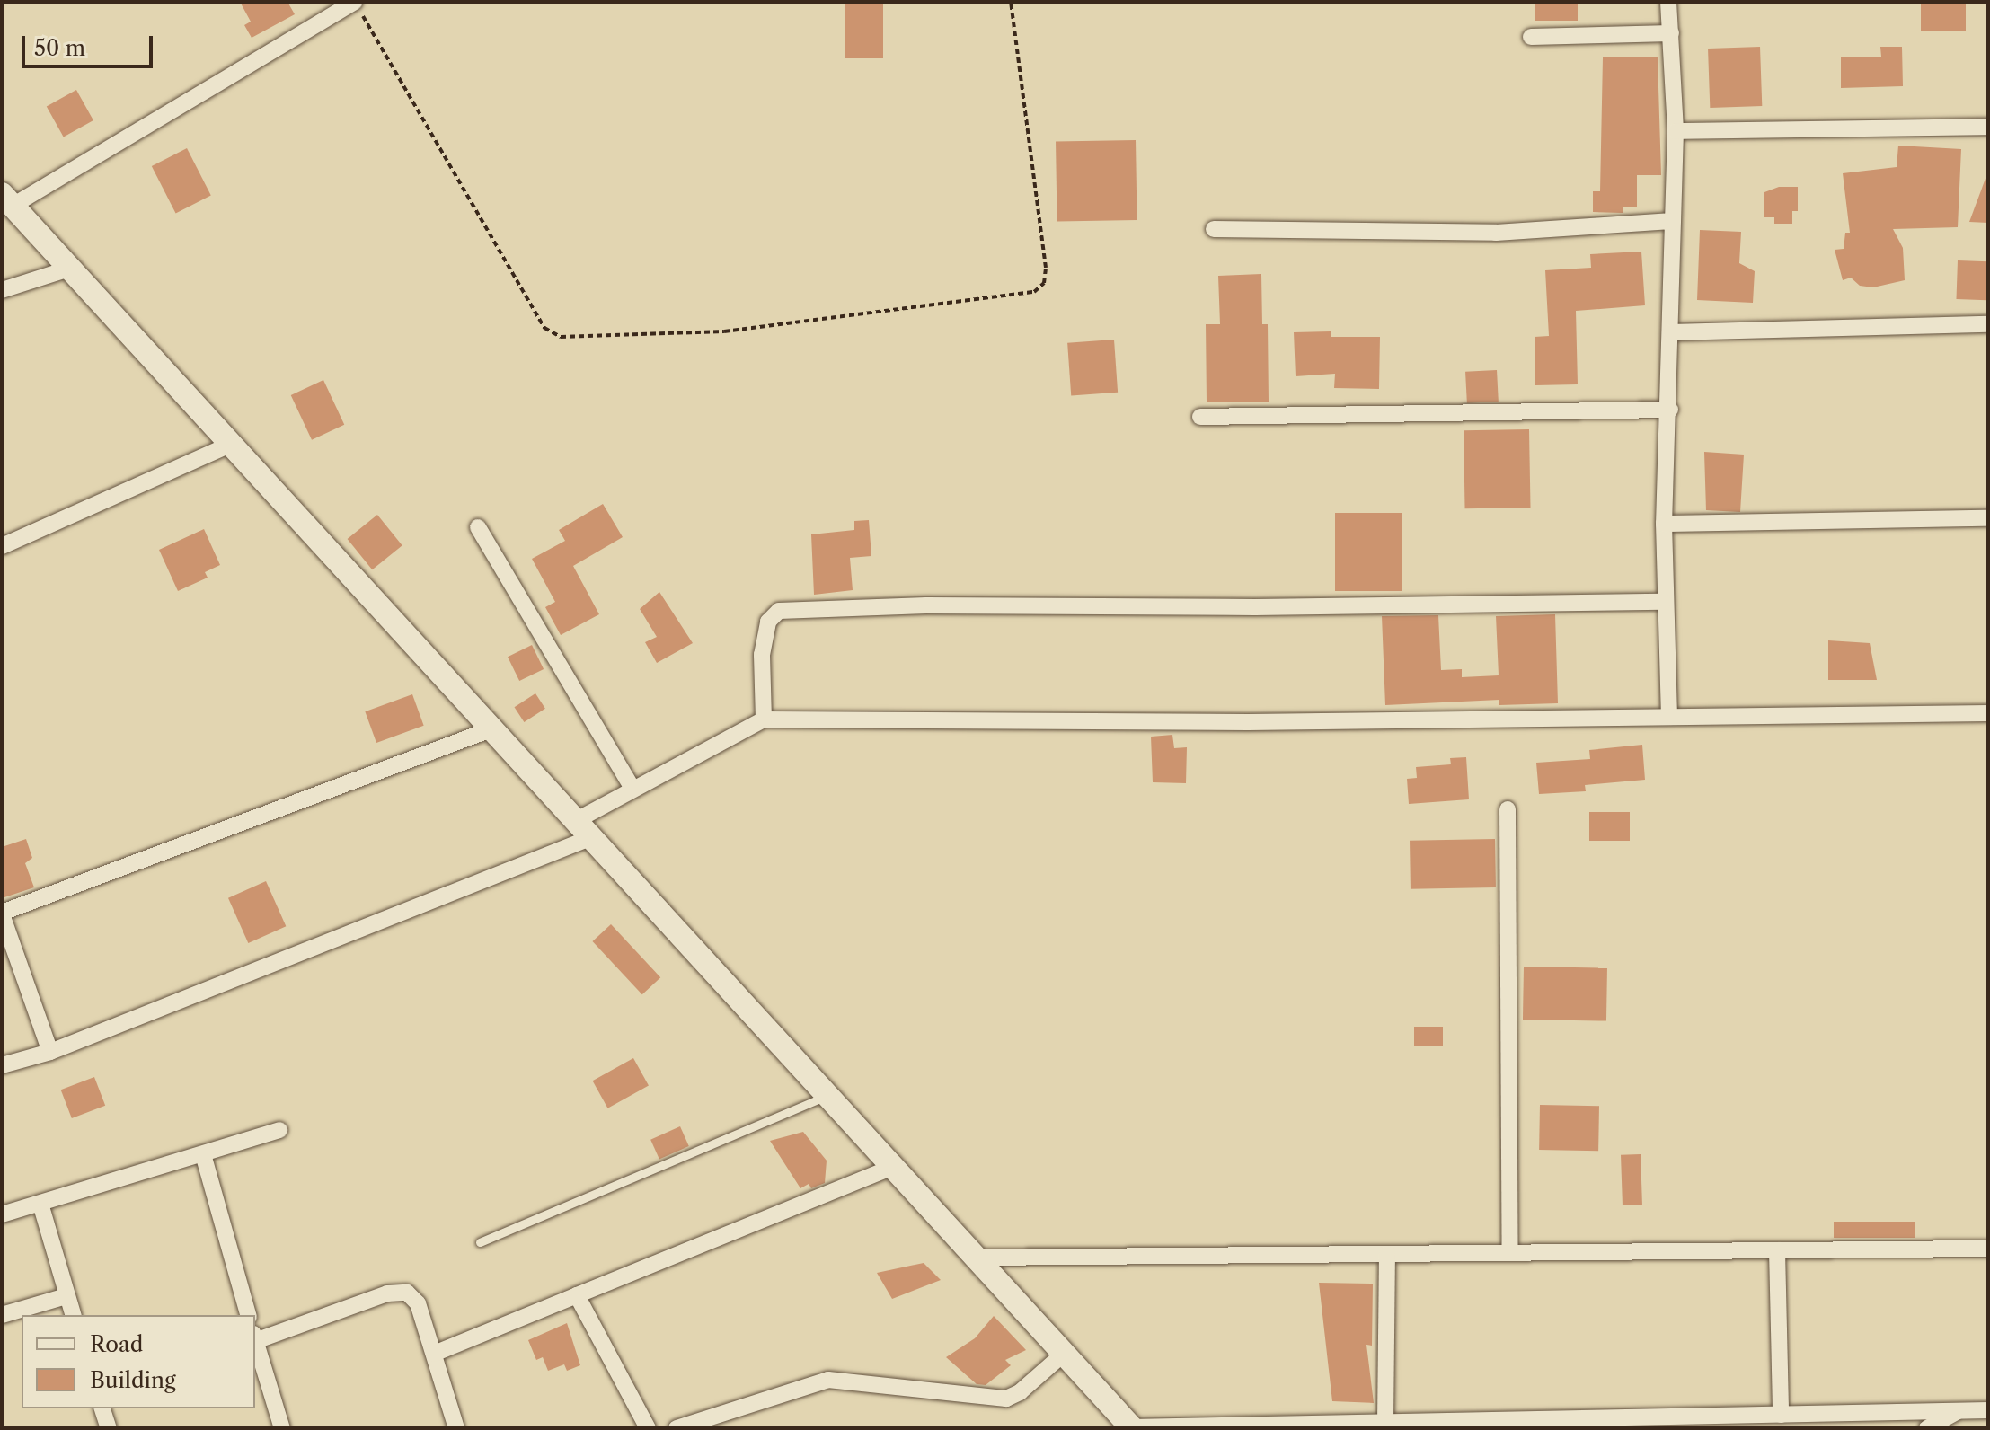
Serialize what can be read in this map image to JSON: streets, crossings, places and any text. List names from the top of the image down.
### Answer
{
  "legend": ["Road", "Building"],
  "scale_bar": "50 m"
}
